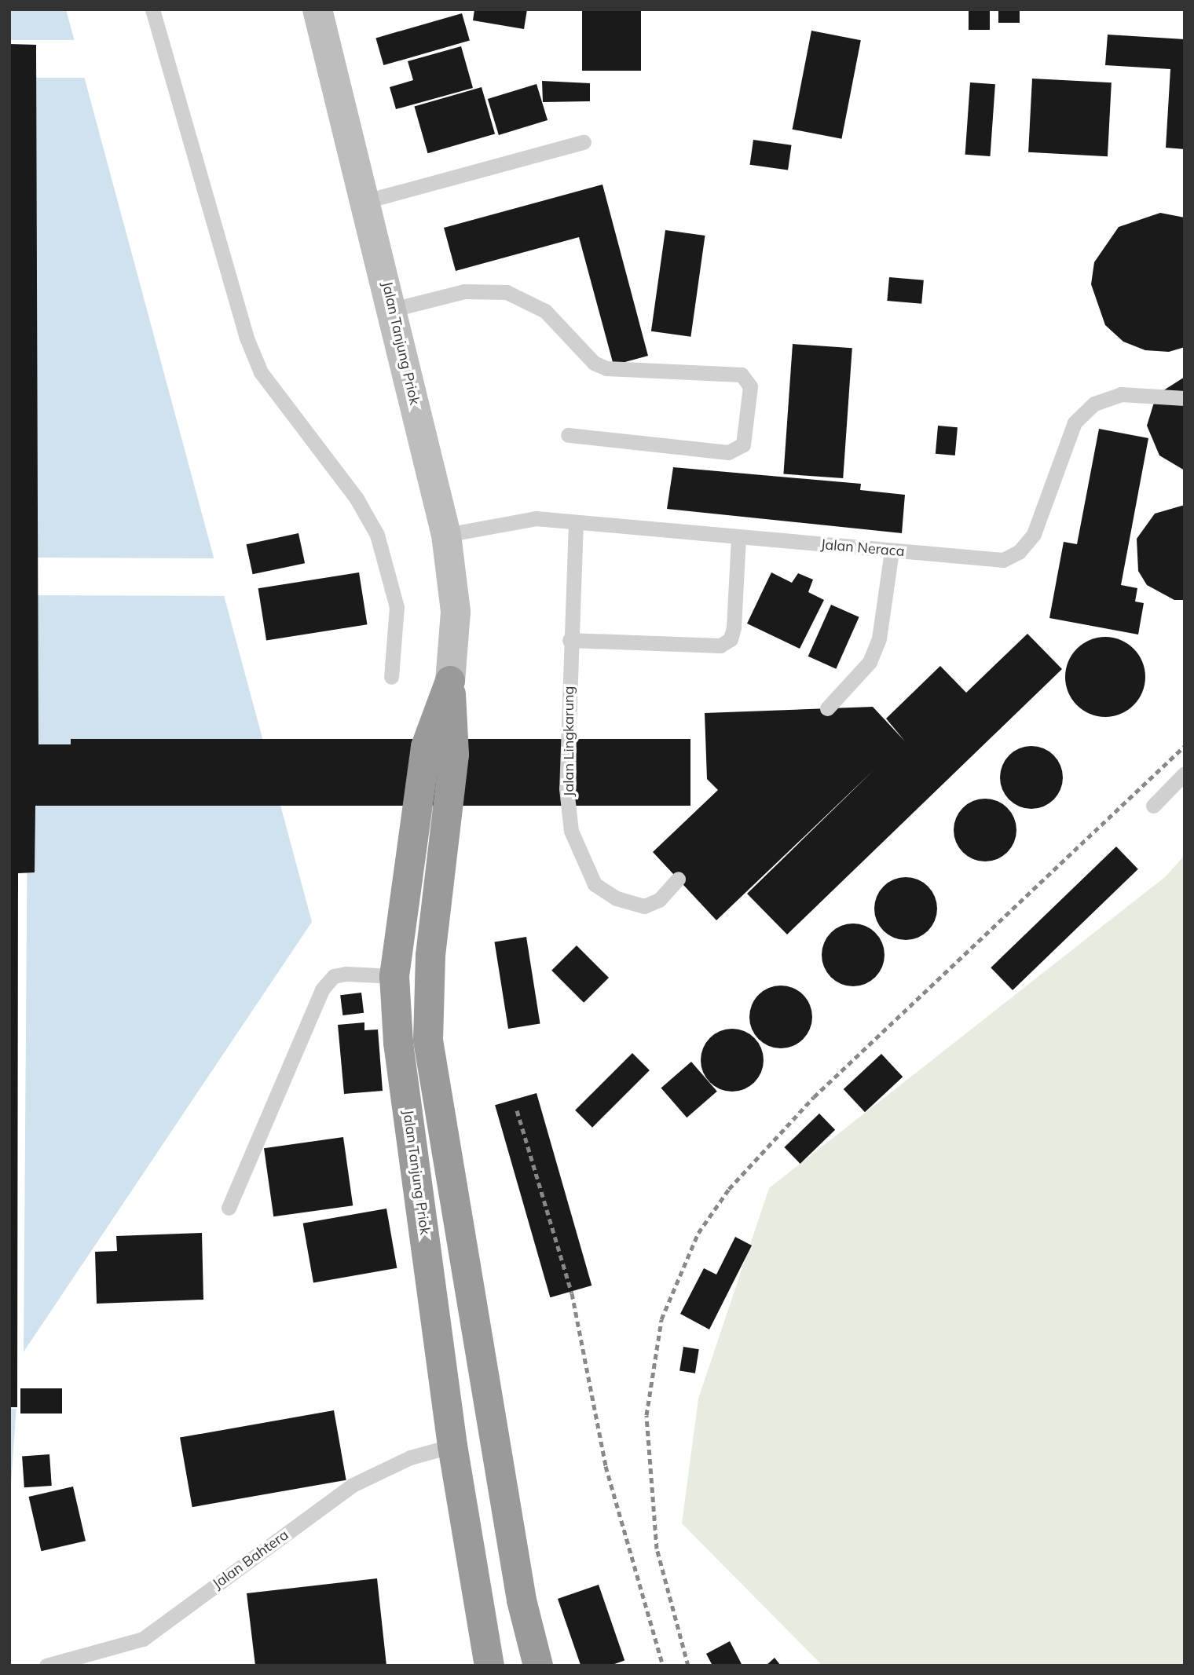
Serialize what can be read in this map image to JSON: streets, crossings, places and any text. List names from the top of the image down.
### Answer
{
  "streets": {
    "highway": ["Jalan Tanjung Priok"],
    "lane": ["Jalan Neraca", "Jalan Lingkarung", "Jalan Bahtera"]
  },
  "crossings": [
    ["Jalan Tanjung Priok", "Jalan Neraca"],
    ["Jalan Tanjung Priok", "Jalan Bahtera"],
    ["Jalan Neraca", "Jalan Lingkarung"]
  ]
}
